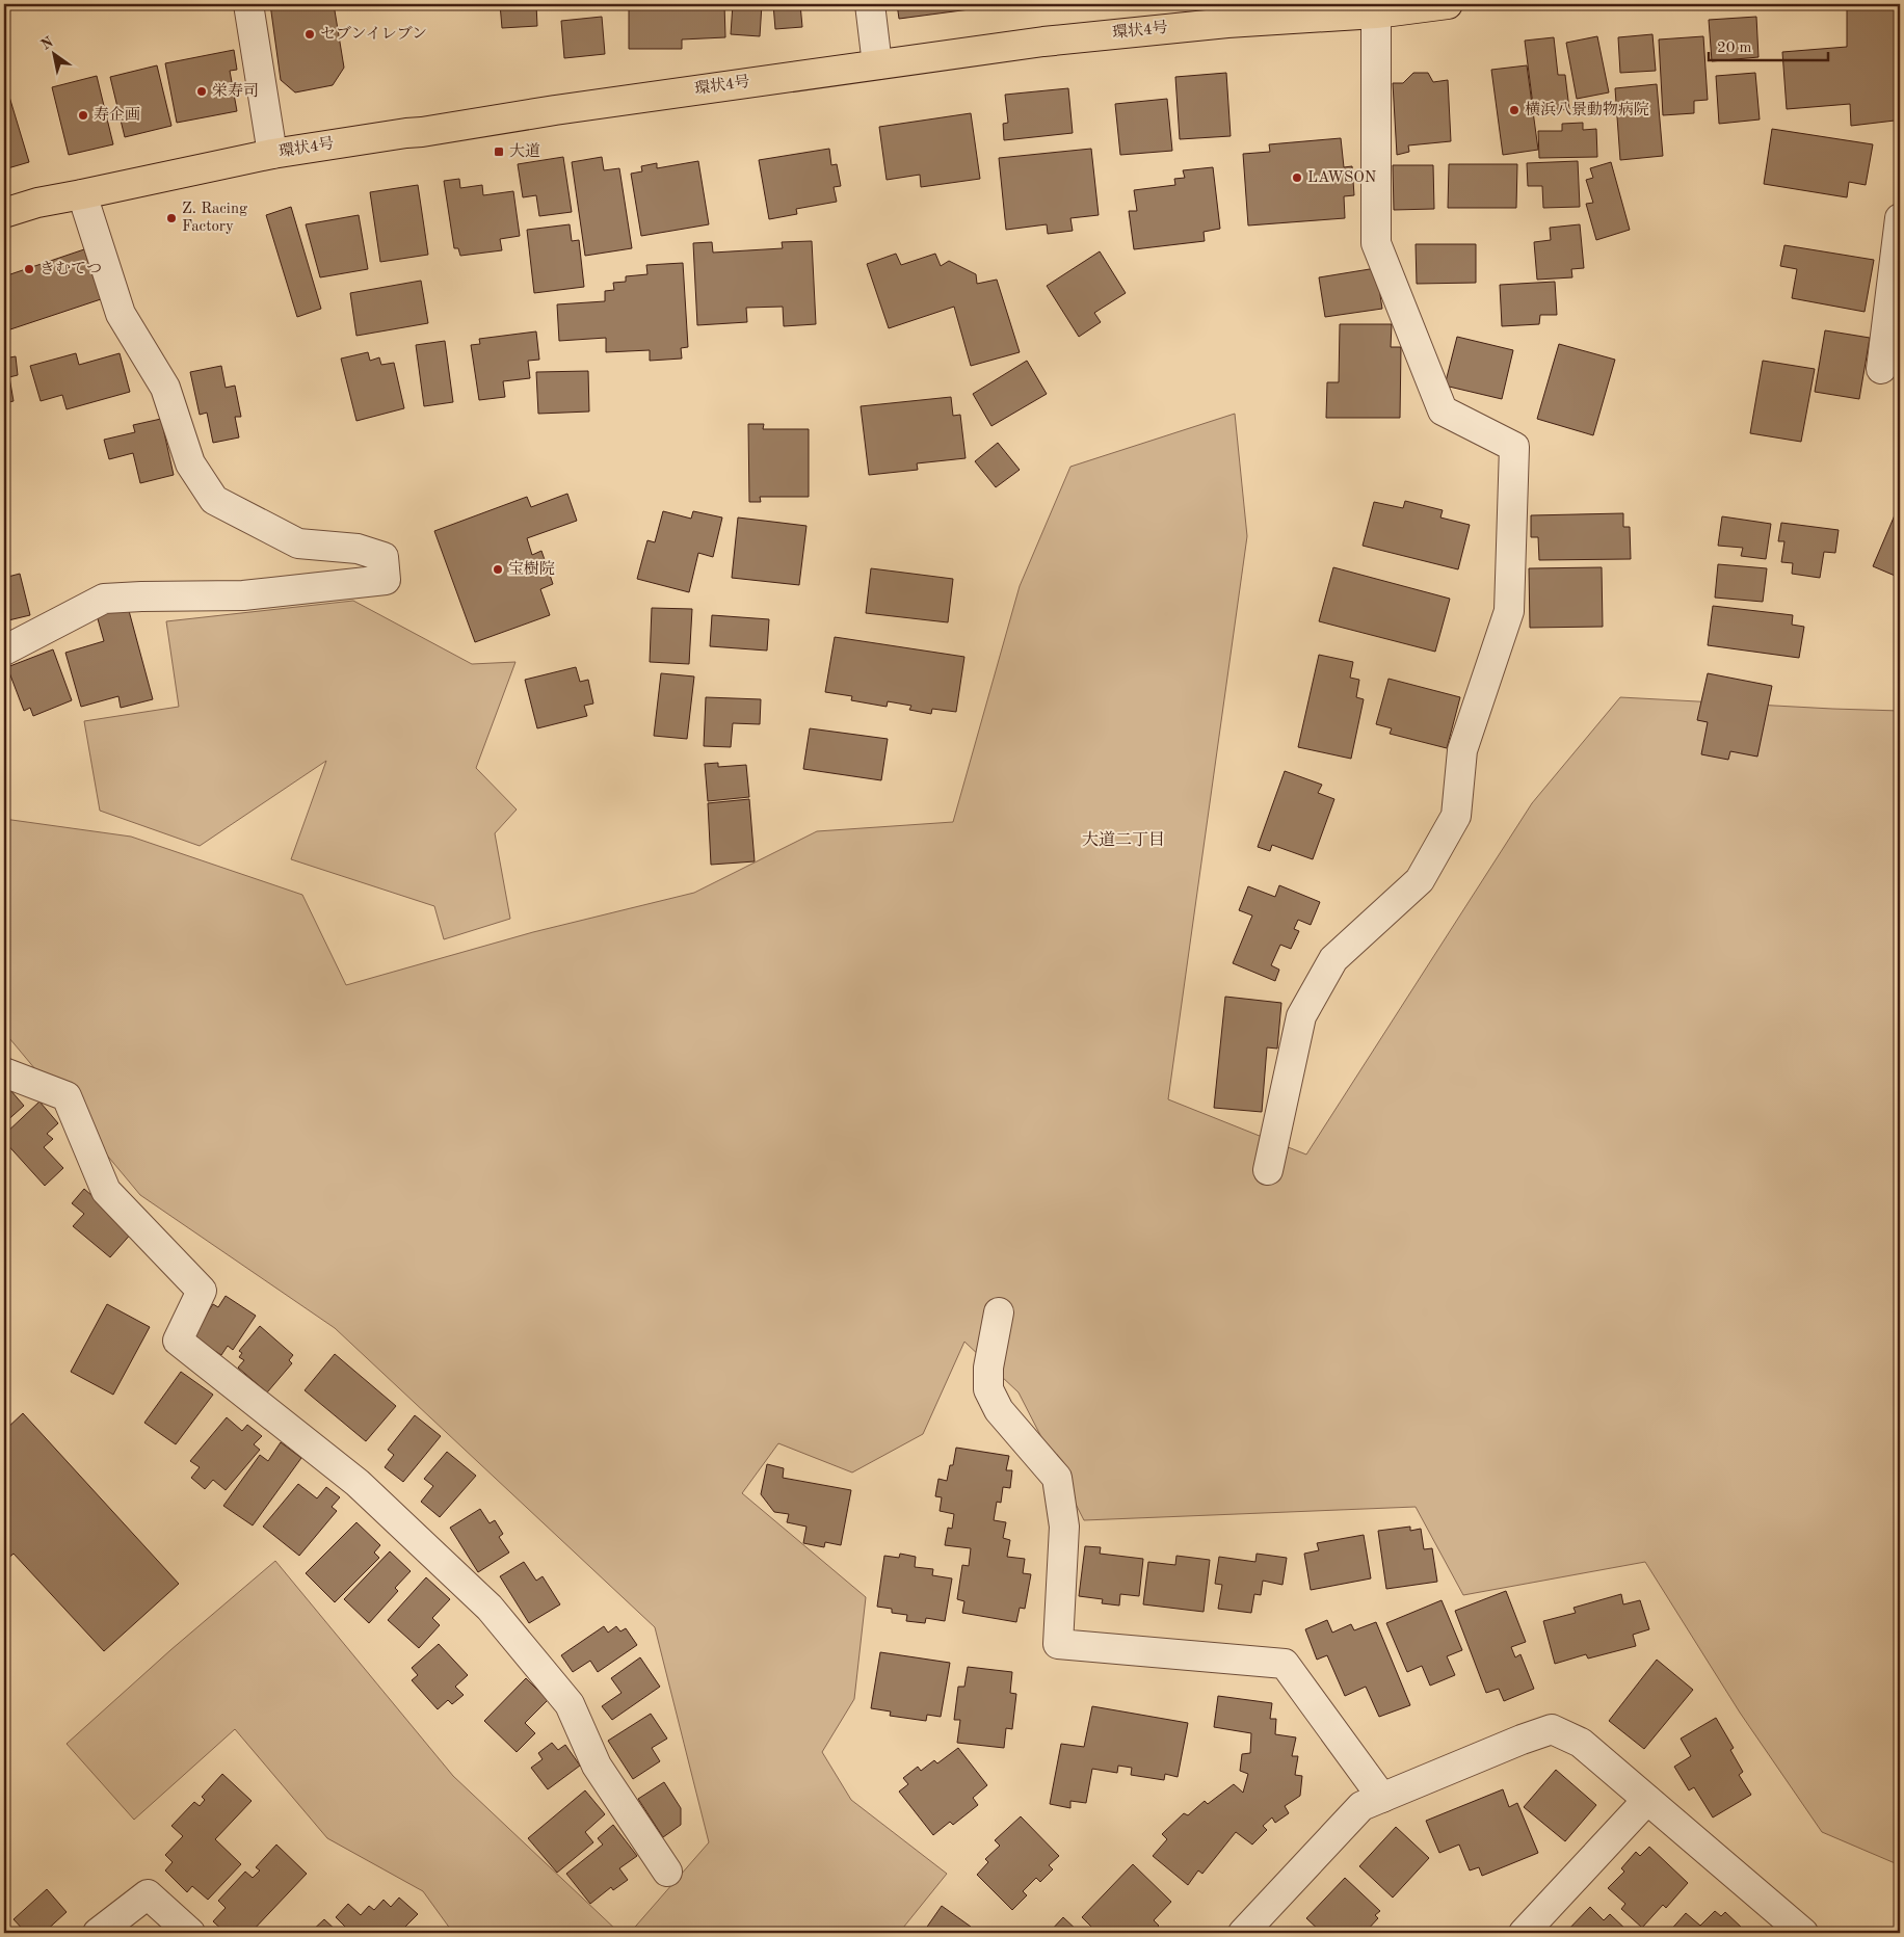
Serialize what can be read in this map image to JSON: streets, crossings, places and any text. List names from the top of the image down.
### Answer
{
  "streets": {
    "main road": ["環状4号"]
  },
  "districts": ["大道二丁目"],
  "places": {
    "other": [
      "セブンイレブン",
      "栄寿司",
      "横浜八景動物病院",
      "寿企画",
      "LAWSON",
      "Z. Racing Factory",
      "きむてつ",
      "宝樹院"
    ],
    "transit": ["大道"]
  },
  "scale_bar": "20 m",
  "north": "top left"
}
